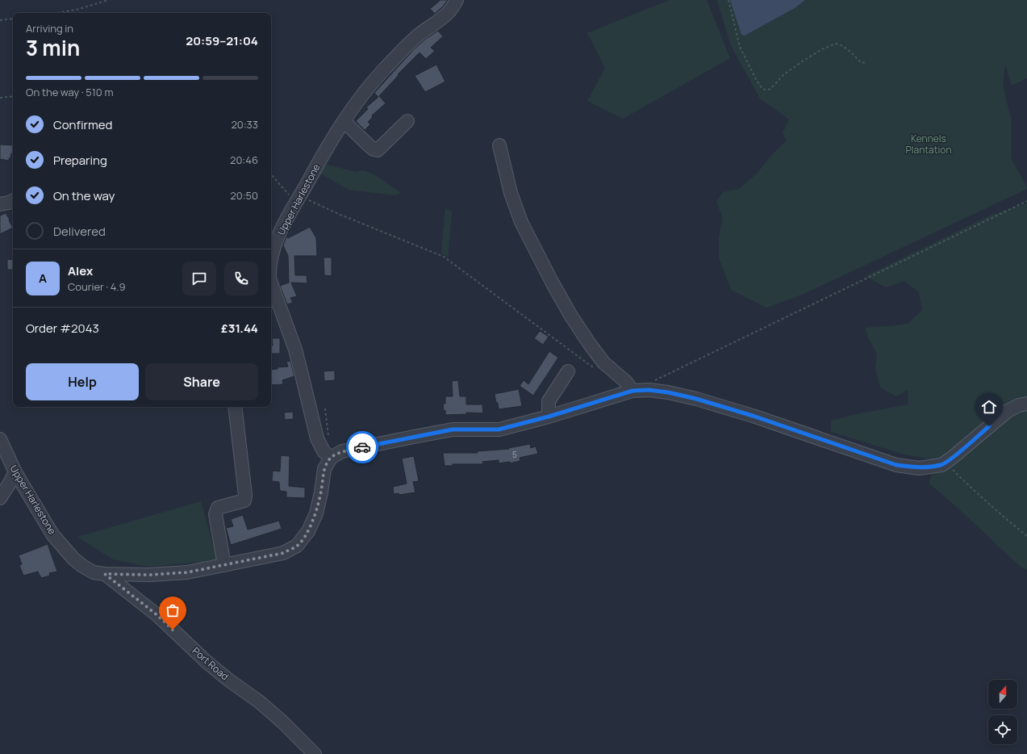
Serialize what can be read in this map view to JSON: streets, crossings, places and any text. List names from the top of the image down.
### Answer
{
  "streets": {
    "street": ["Upper Harlestone", "Port Road"]
  },
  "crossings": [
    ["Upper Harlestone", "Port Road"]
  ],
  "parks": ["Kennels Plantation"],
  "house_numbers": ["5"],
  "north": "top",
  "page": {
    "heading": ["3 min", "Arriving in", "20:59–21:04"],
    "panel": [
      "Alex",
      "Courier · 4.9",
      "Order #2043",
      "£31.44"
    ],
    "bar": "On the way · 510 m",
    "list": [
      ["Confirmed", "20:33"],
      ["Preparing", "20:46"],
      ["On the way", "20:50"],
      "Delivered"
    ],
    "round": "A",
    "buttons": ["Help", "Share"]
  }
}
